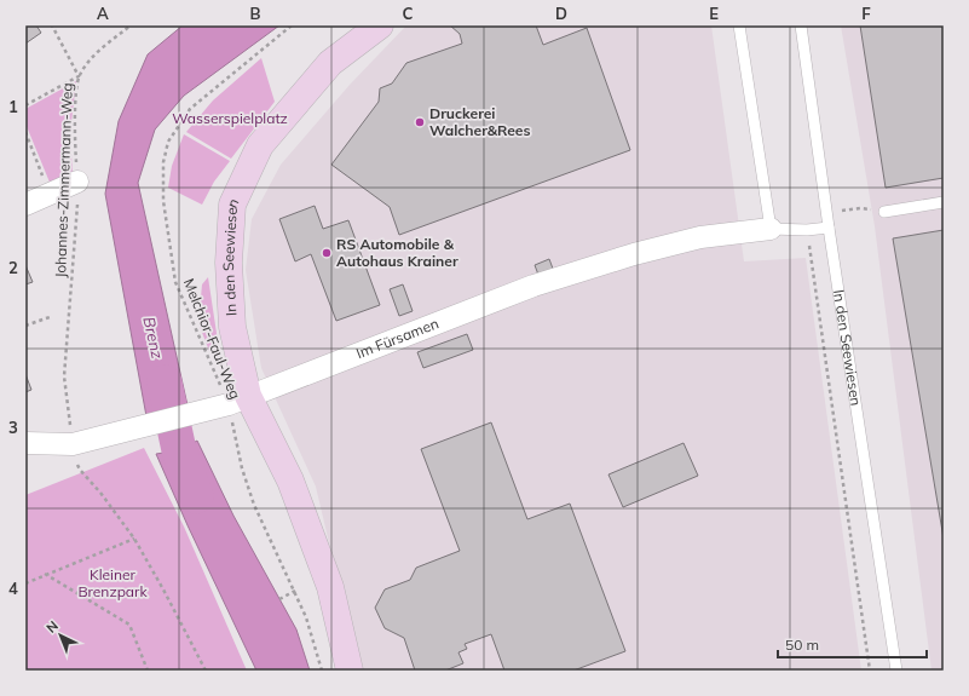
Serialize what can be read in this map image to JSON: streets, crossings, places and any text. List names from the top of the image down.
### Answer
{
  "streets": {
    "street": ["In den Seewiesen", "Im Fürsamen"],
    "path": ["Johannes-Zimmermann-Weg", "Melchior-Faul-Weg"]
  },
  "crossings": [
    ["Johannes-Zimmermann-Weg", "Im Fürsamen"],
    ["In den Seewiesen", "Melchior-Faul-Weg"],
    ["In den Seewiesen", "Im Fürsamen"],
    ["Melchior-Faul-Weg", "Im Fürsamen"]
  ],
  "water": ["Brenz"],
  "parks": ["Wasserspielplatz", "Kleiner Brenzpark"],
  "places": ["Druckerei Walcher&Rees", "RS Automobile & Autohaus Krainer"],
  "scale_bar": "50 m",
  "north": "top left",
  "grid": {
    "columns": [
      "A",
      "B",
      "C",
      "D",
      "E",
      "F"
    ],
    "rows": [
      "1",
      "2",
      "3",
      "4"
    ]
  }
}
